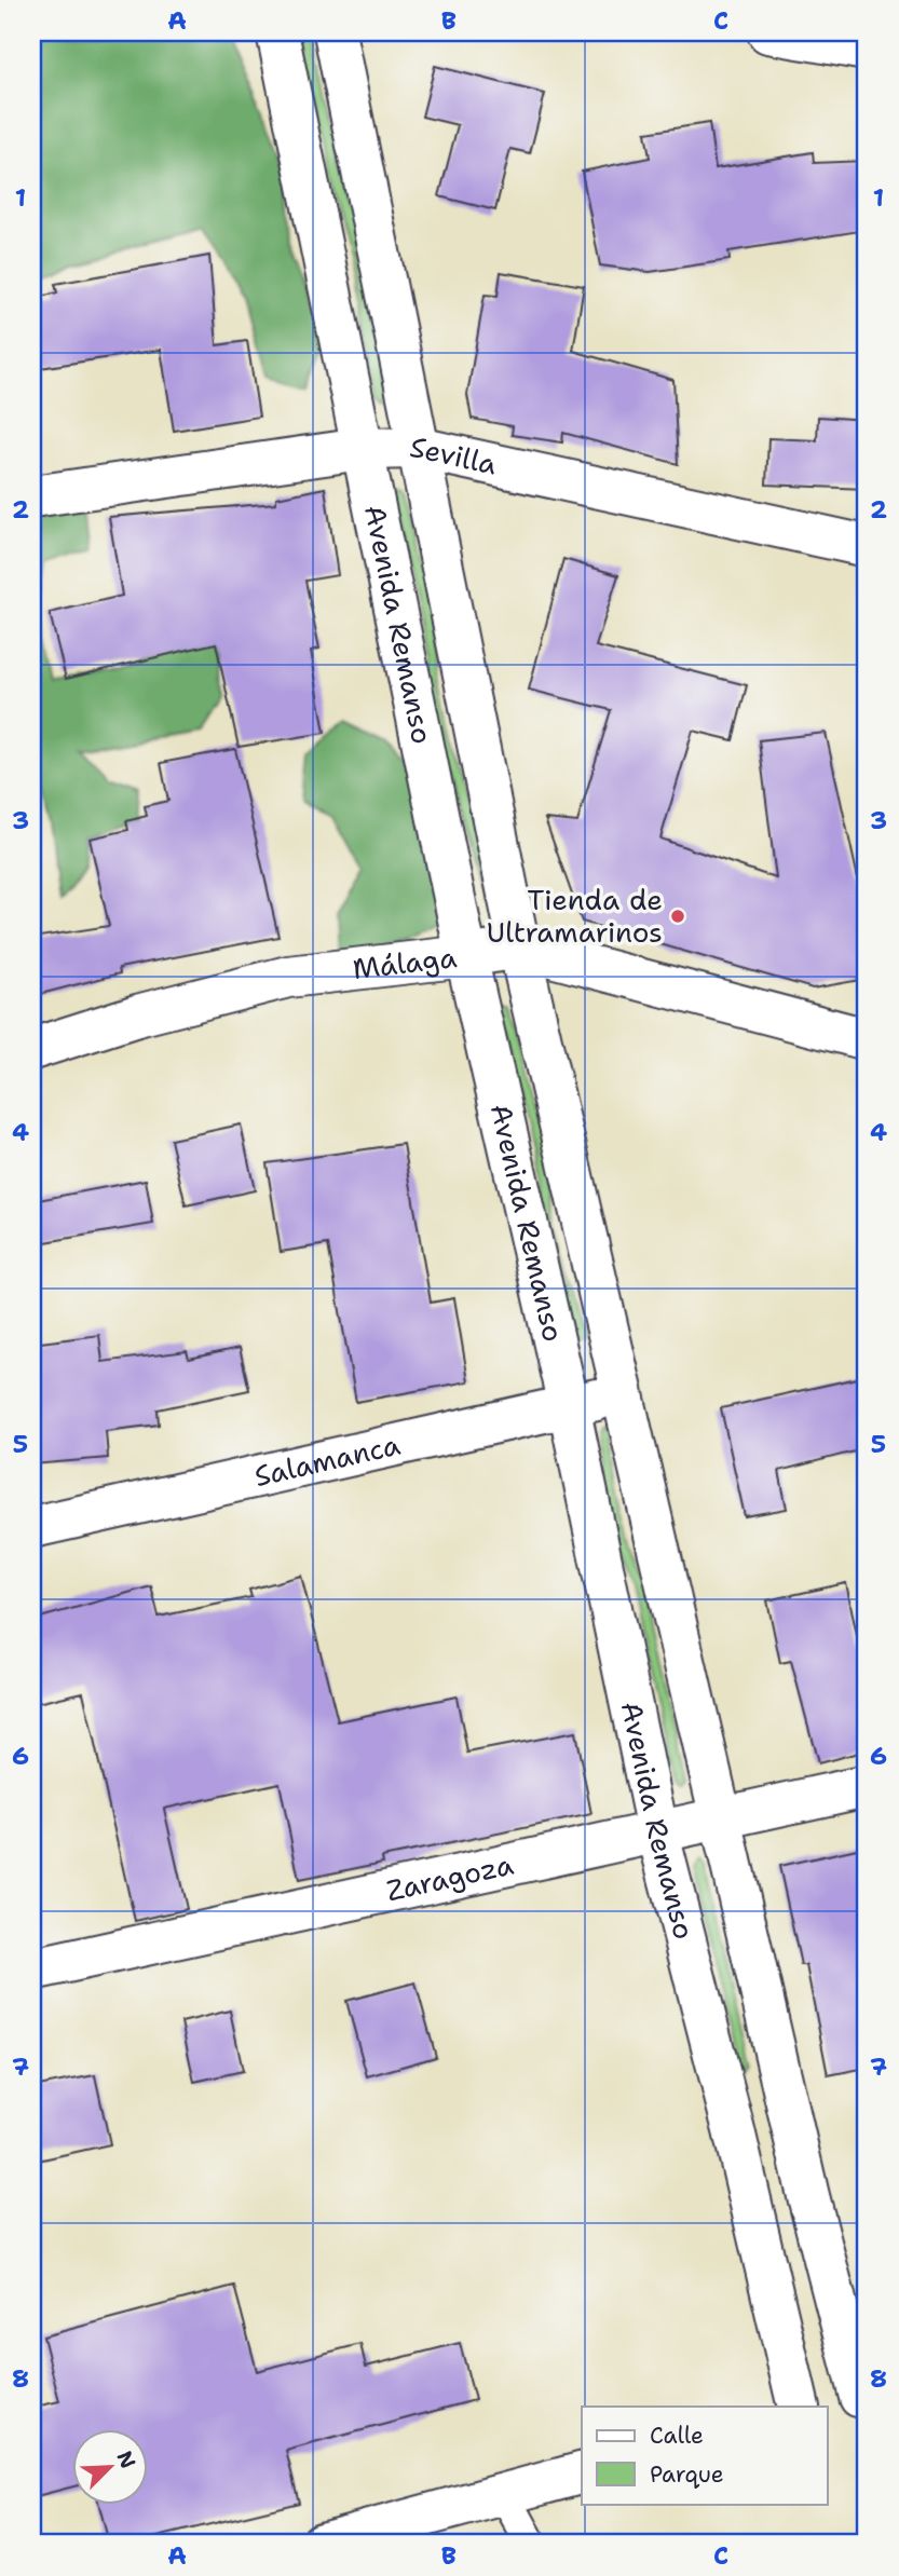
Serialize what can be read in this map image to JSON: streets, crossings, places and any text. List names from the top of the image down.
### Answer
{
  "streets": {
    "street": [
      "Sevilla",
      "Avenida Remanso",
      "Málaga",
      "Salamanca",
      "Zaragoza"
    ]
  },
  "crossings": [
    ["Sevilla", "Avenida Remanso"],
    ["Avenida Remanso", "Málaga"],
    ["Avenida Remanso", "Salamanca"],
    ["Avenida Remanso", "Zaragoza"]
  ],
  "places": ["Tienda de Ultramarinos"],
  "legend": ["Calle", "Parque"],
  "north": "top right",
  "grid": {
    "columns": ["A", "B", "C"],
    "rows": [
      "1",
      "2",
      "3",
      "4",
      "5",
      "6",
      "7",
      "8"
    ]
  }
}
